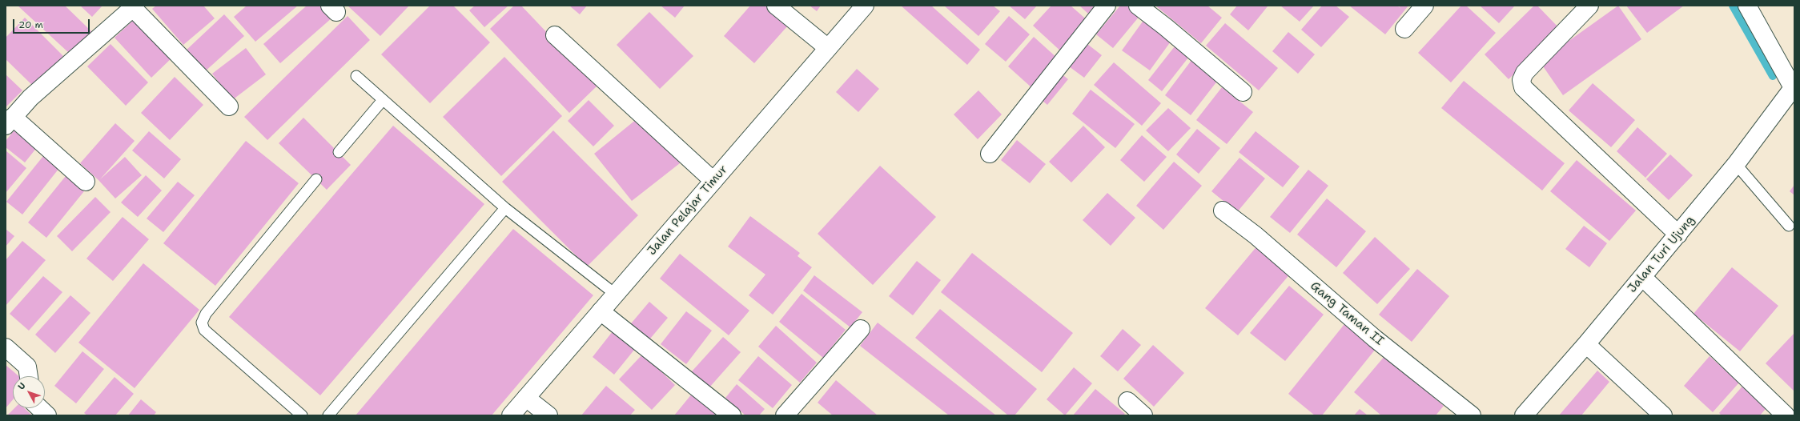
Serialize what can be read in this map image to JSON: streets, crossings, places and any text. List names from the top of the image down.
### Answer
{
  "streets": {
    "street": ["Jalan Pelajar Timur", "Jalan Turi Ujung", "Gang Taman II"]
  },
  "scale_bar": "20 m",
  "north": "top left"
}
